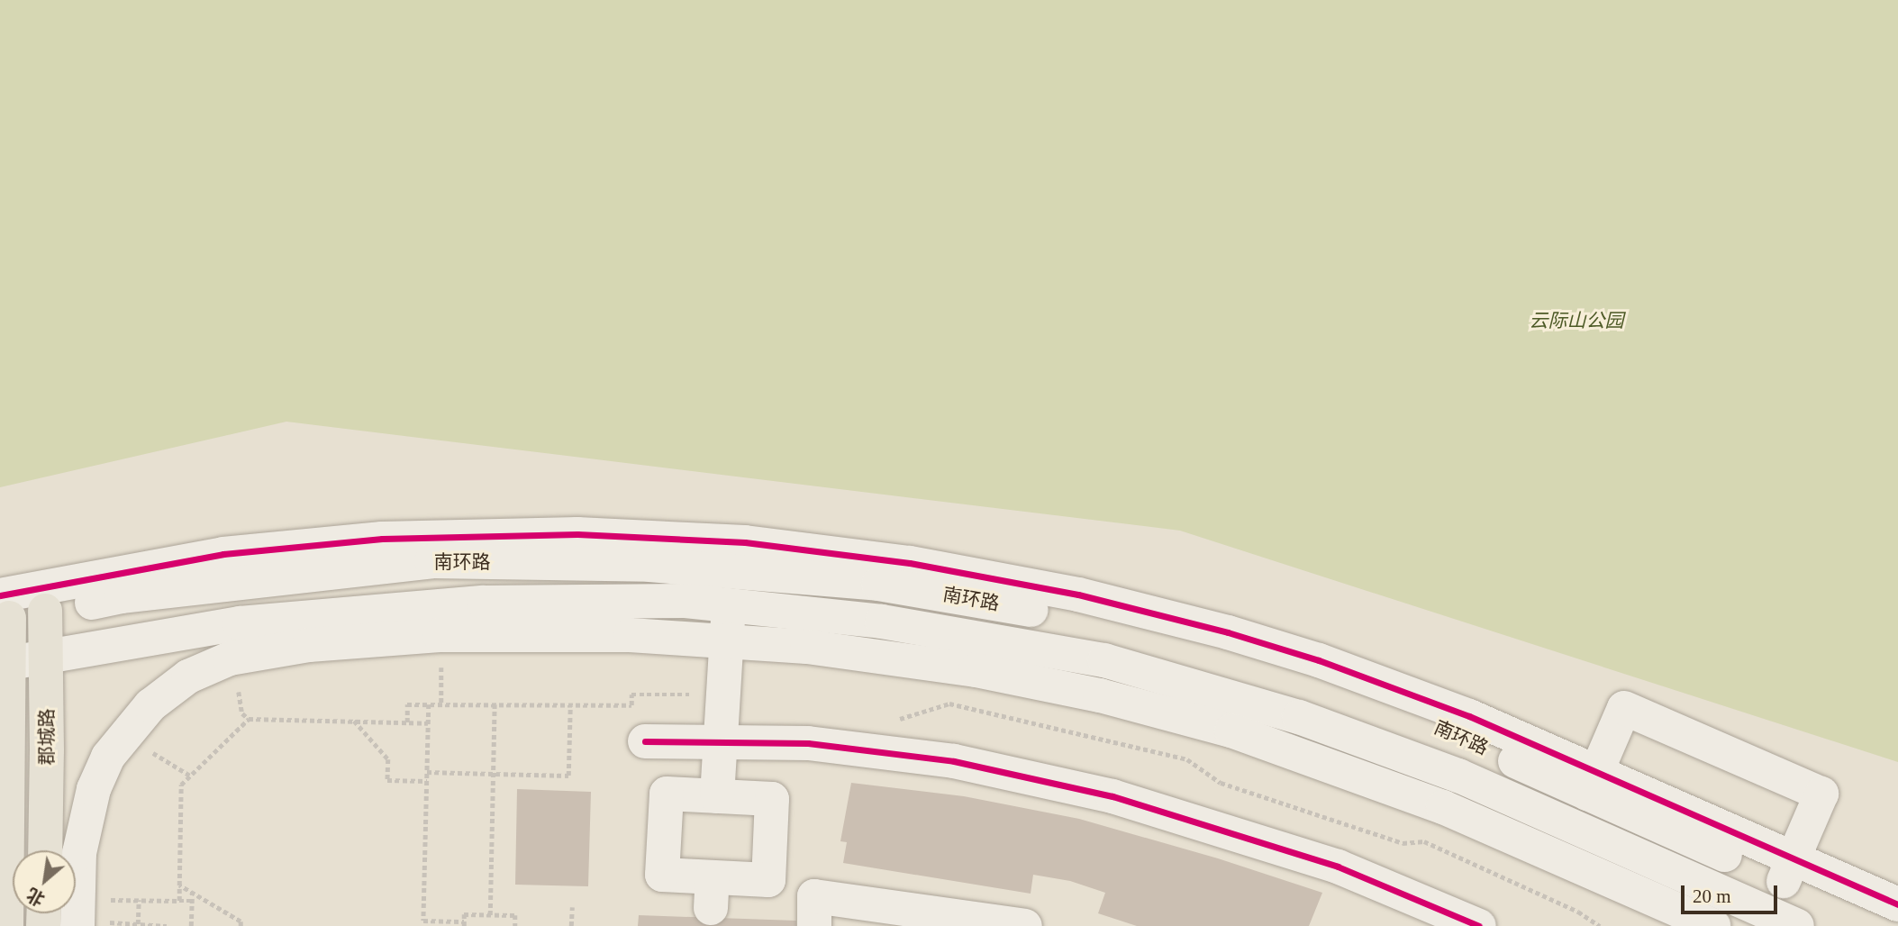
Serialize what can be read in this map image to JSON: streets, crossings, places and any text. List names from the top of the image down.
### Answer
{
  "streets": {
    "main road": ["郡城路"],
    "street": ["南环路"]
  },
  "crossings": [
    ["南环路", "郡城路"]
  ],
  "parks": ["云际山公园"],
  "scale_bar": "20 m",
  "north": "bottom left"
}
